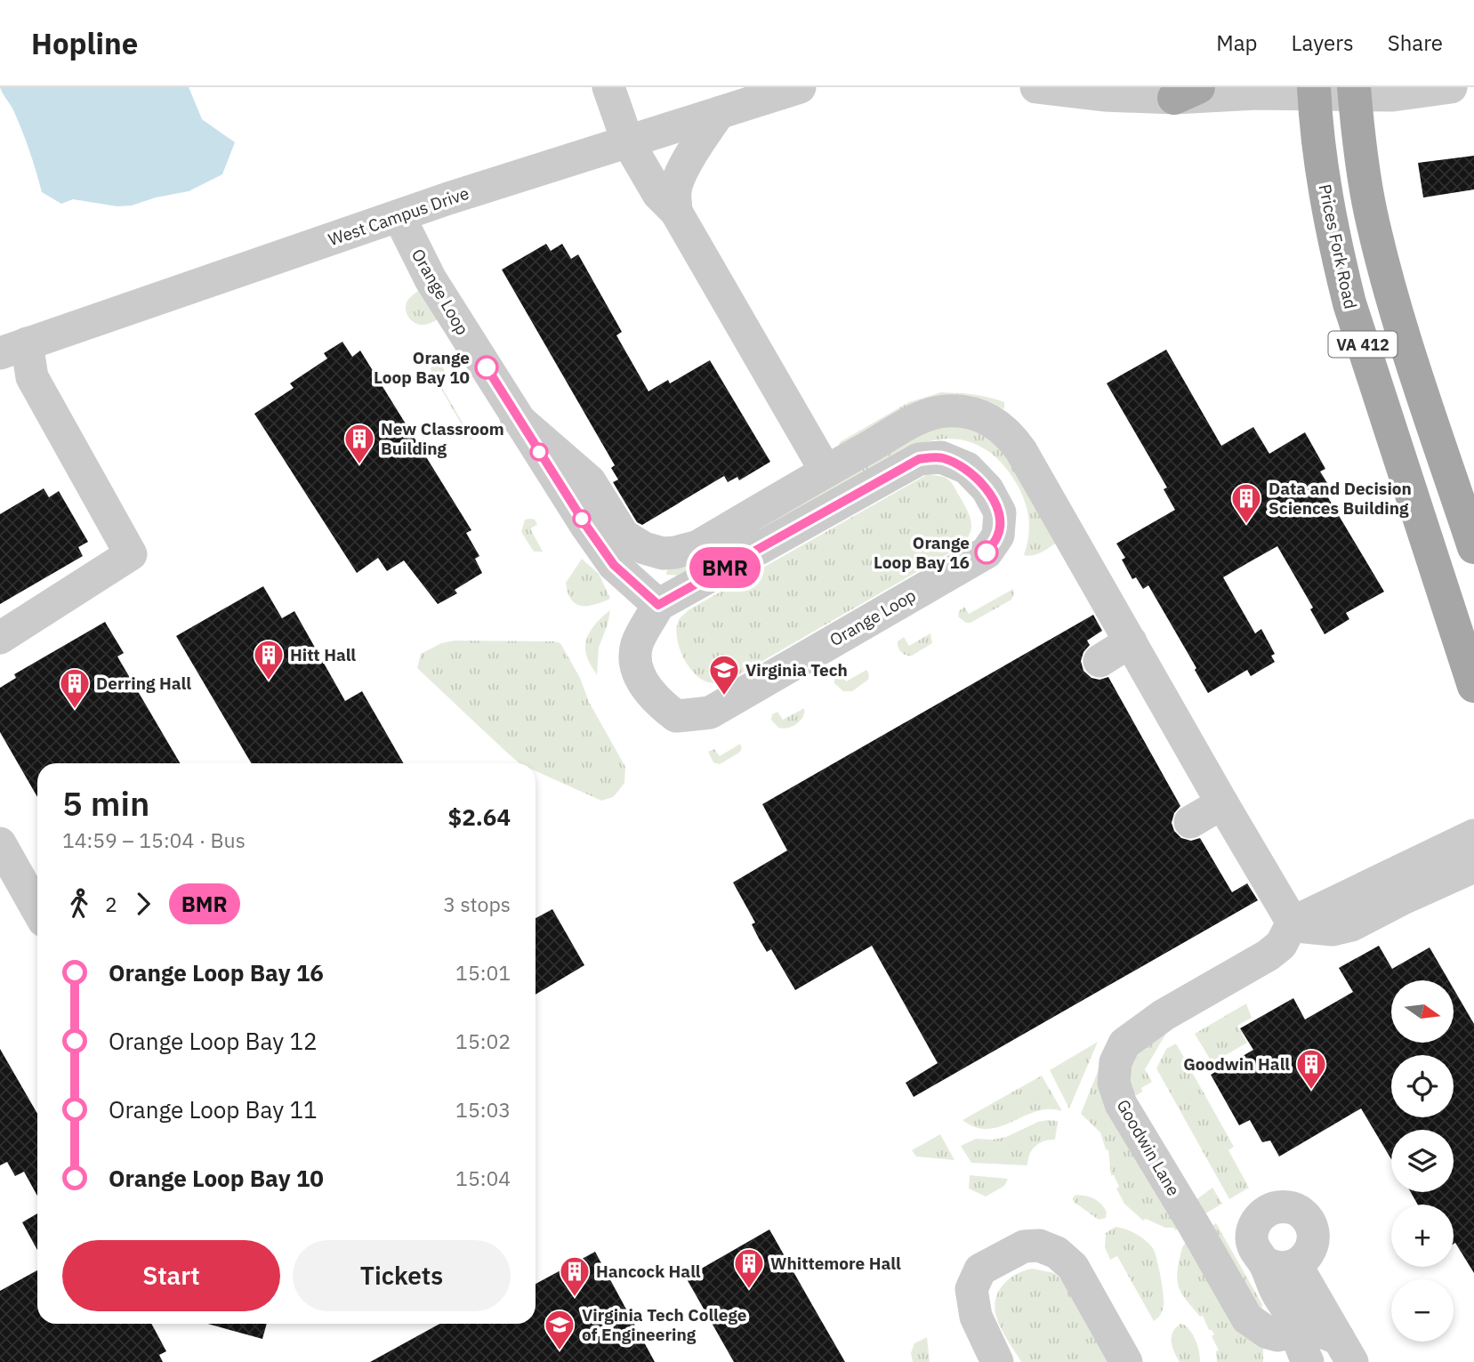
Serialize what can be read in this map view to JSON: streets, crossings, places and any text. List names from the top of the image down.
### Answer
{
  "streets": {
    "main road": ["Prices Fork Road", "VA 412"],
    "street": ["West Campus Drive", "Orange Loop", "Goodwin Lane"]
  },
  "crossings": [
    ["West Campus Drive", "Orange Loop"]
  ],
  "places": {
    "other": ["Orange Loop Bay 10", "Orange Loop Bay 16"],
    "building": [
      "New Classroom Building",
      "Data and Decision Sciences Building",
      "Hitt Hall",
      "Derring Hall",
      "Goodwin Hall",
      "Whittemore Hall",
      "Hancock Hall"
    ],
    "school or university": ["Virginia Tech", "Virginia Tech College of Engineering"]
  },
  "lines": ["bus line BMR"],
  "north": "right",
  "page": {
    "header": "Hopline",
    "nav": ["Map", "Layers", "Share"],
    "on_map": "BMR",
    "heading": ["5 min", "14:59 – 15:04 · Bus", "$2.64"],
    "legs": ["2", "BMR", "3 stops"],
    "list": [
      {
        "name": "Orange Loop Bay 16",
        "value": "15:01"
      },
      {
        "name": "Orange Loop Bay 12",
        "value": "15:02"
      },
      {
        "name": "Orange Loop Bay 11",
        "value": "15:03"
      },
      {
        "name": "Orange Loop Bay 10",
        "value": "15:04"
      }
    ],
    "map_buttons": ["+", "−"],
    "buttons": ["Start", "Tickets"]
  }
}
